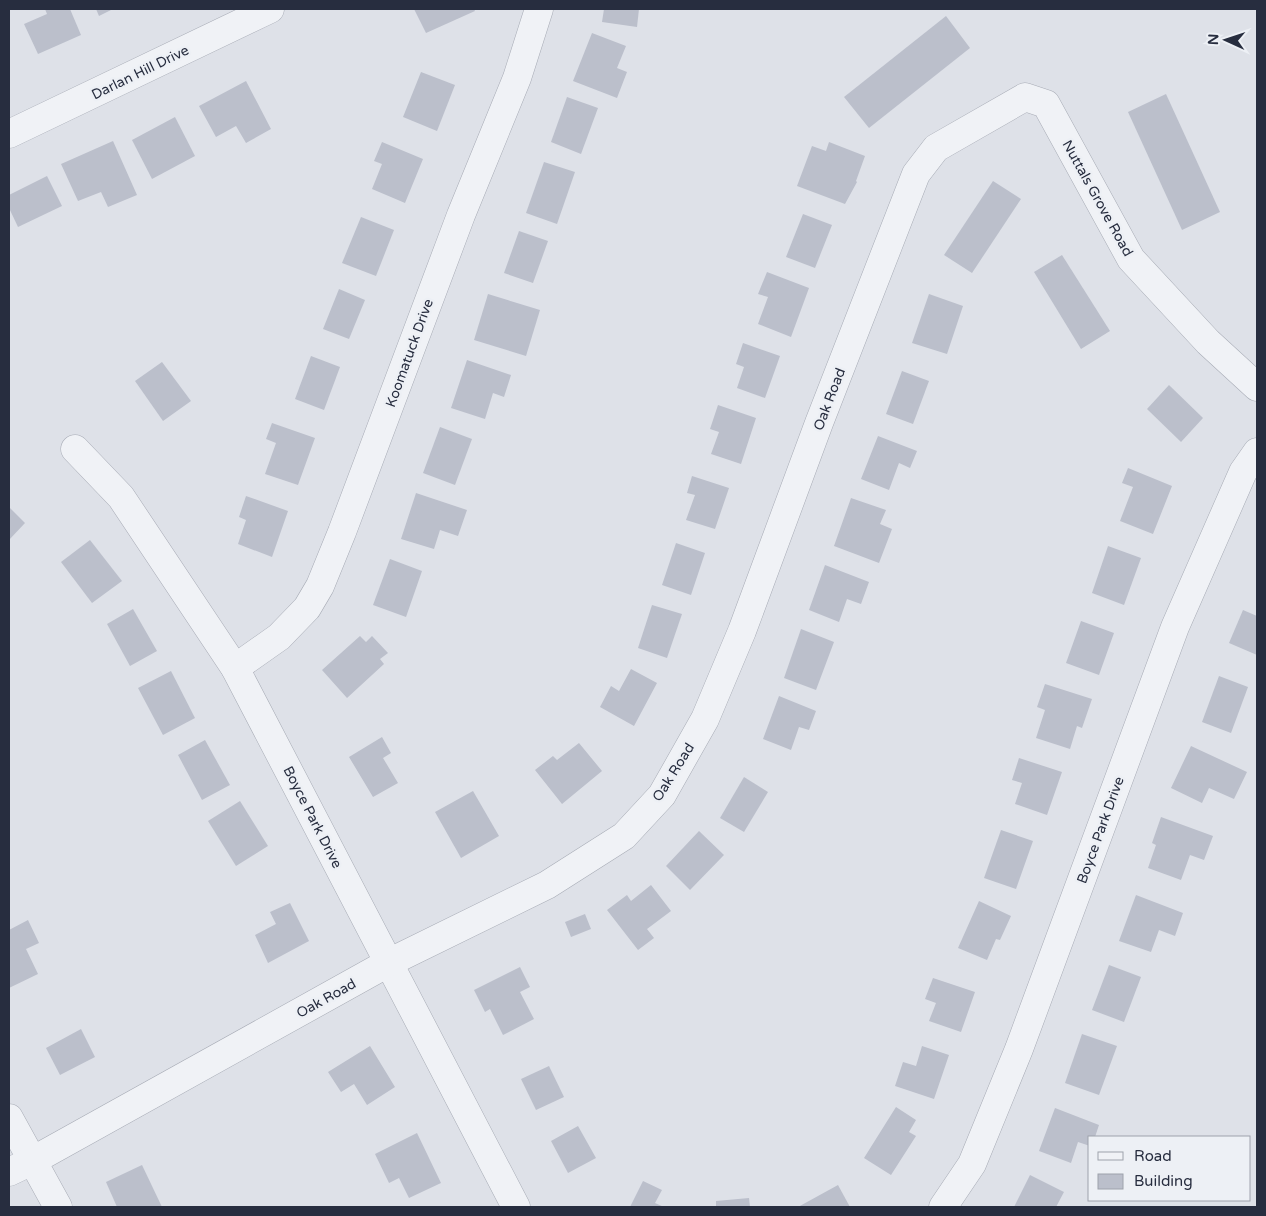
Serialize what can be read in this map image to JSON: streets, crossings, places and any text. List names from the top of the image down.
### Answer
{
  "streets": {
    "street": [
      "Darlan Hill Drive",
      "Nuttals Grove Road",
      "Koomatuck Drive",
      "Oak Road",
      "Boyce Park Drive"
    ]
  },
  "crossings": [
    ["Nuttals Grove Road", "Oak Road"],
    ["Koomatuck Drive", "Boyce Park Drive"],
    ["Oak Road", "Boyce Park Drive"]
  ],
  "legend": ["Road", "Building"],
  "north": "left"
}
